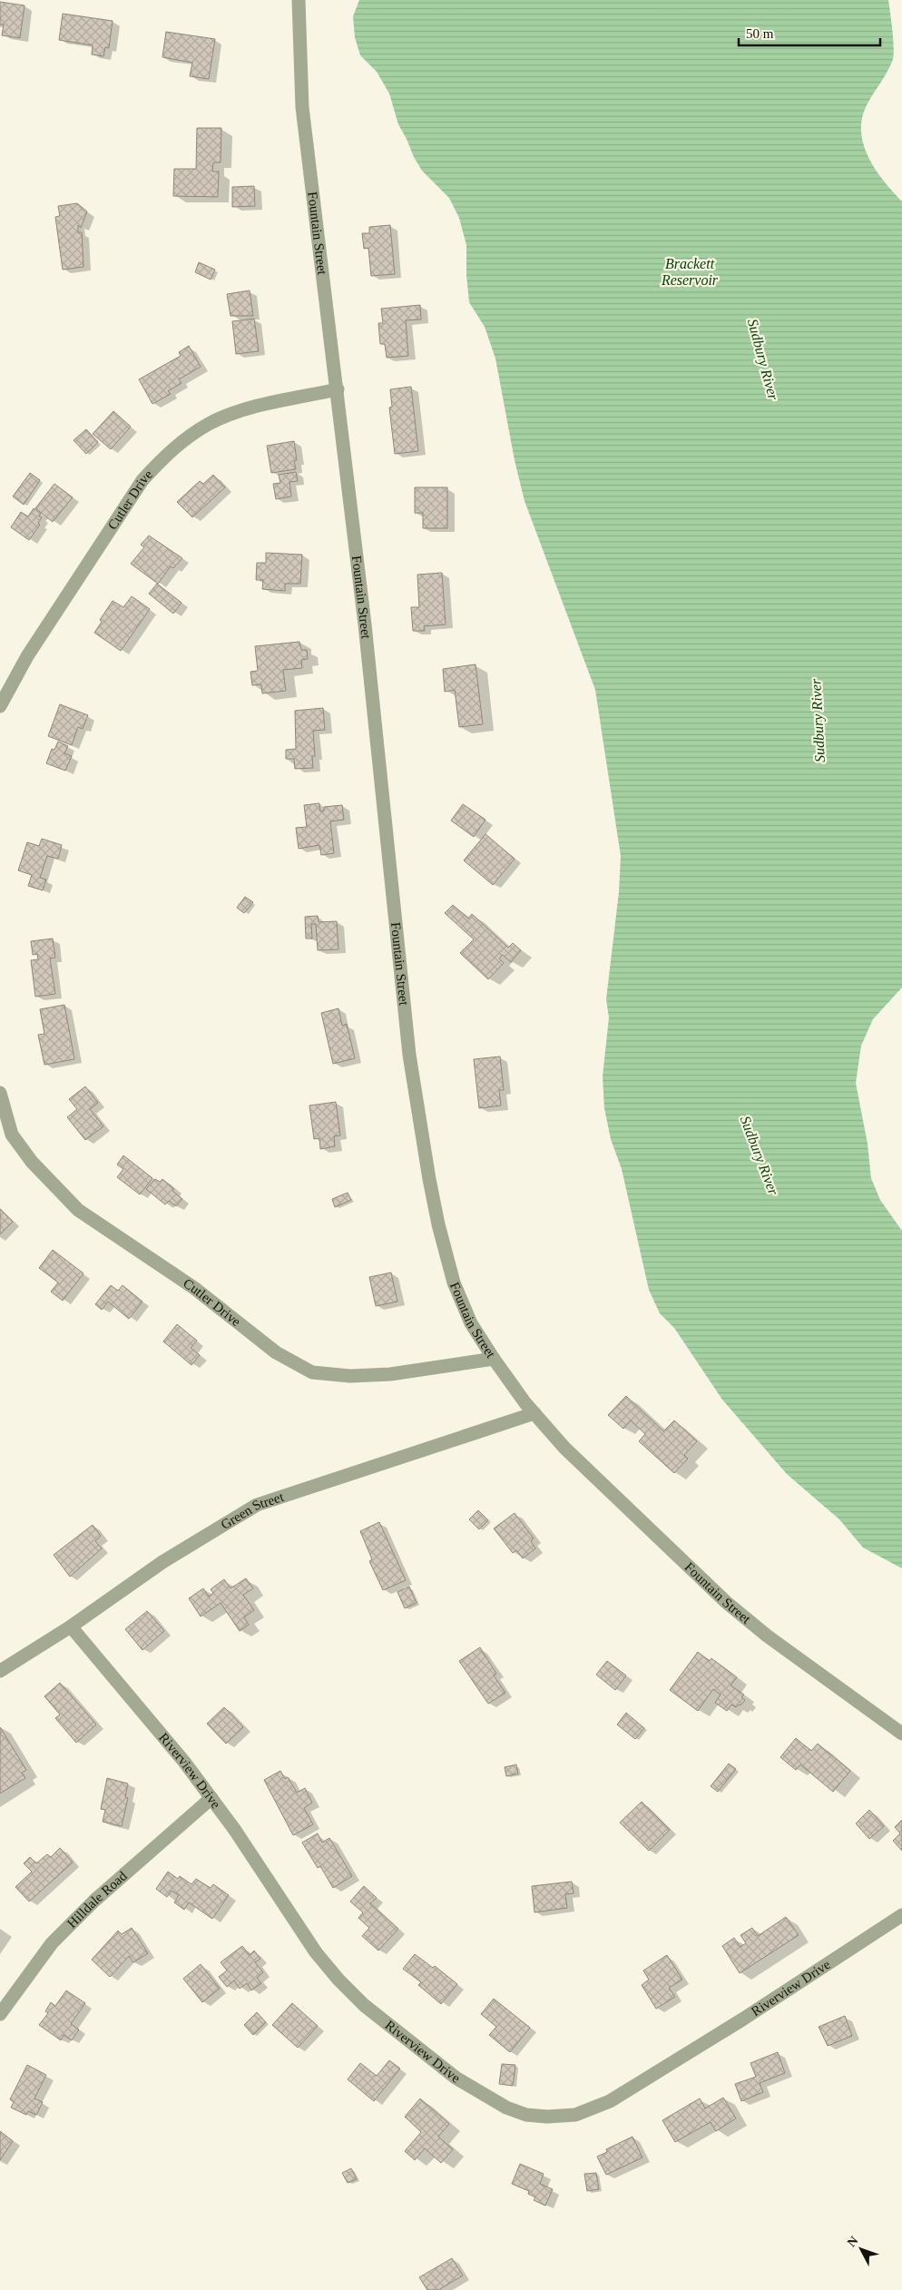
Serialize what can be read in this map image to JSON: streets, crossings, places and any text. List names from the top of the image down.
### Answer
{
  "streets": {
    "street": [
      "Fountain Street",
      "Cutler Drive",
      "Green Street",
      "Riverview Drive",
      "Hilldale Road"
    ]
  },
  "crossings": [
    ["Fountain Street", "Cutler Drive"],
    ["Fountain Street", "Green Street"],
    ["Green Street", "Riverview Drive"],
    ["Riverview Drive", "Hilldale Road"]
  ],
  "water": ["Brackett Reservoir", "Sudbury River"],
  "scale_bar": "50 m",
  "north": "top left"
}
